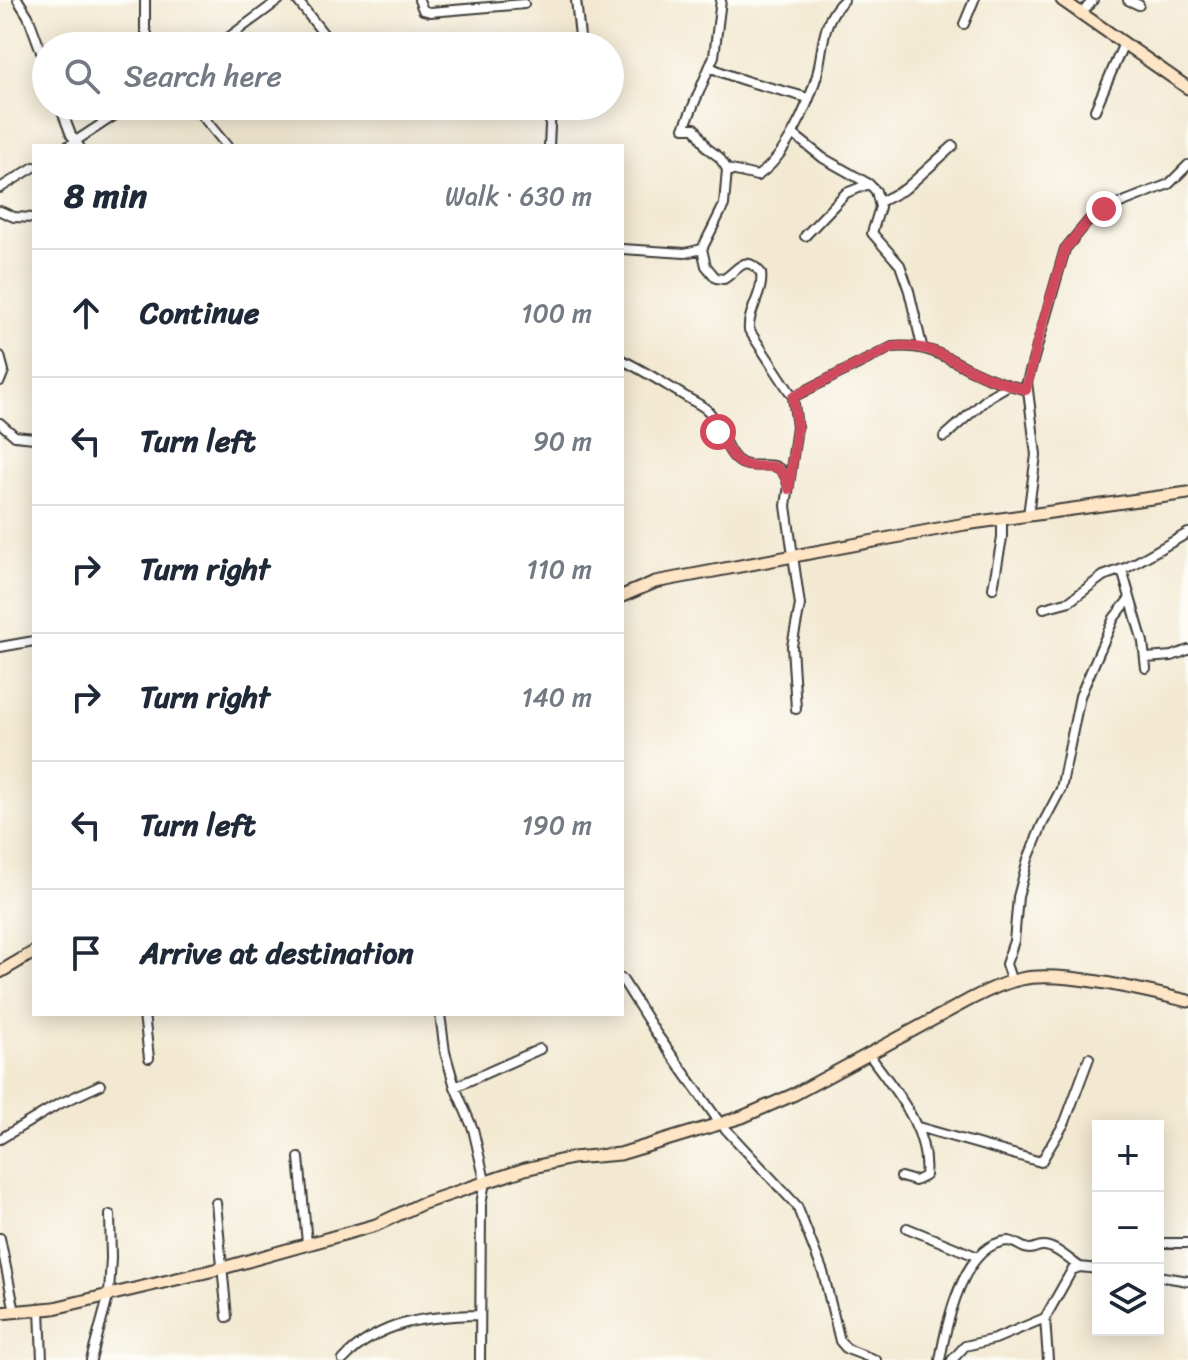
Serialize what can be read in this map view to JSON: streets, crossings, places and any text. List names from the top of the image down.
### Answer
{
  "page": {
    "search": "Search here",
    "heading": ["8 min", "Walk · 630 m"],
    "list": [
      ["Continue", "100 m"],
      ["Turn left", "90 m"],
      ["Turn right", "110 m"],
      ["Turn right", "140 m"],
      ["Turn left", "190 m"],
      "Arrive at destination"
    ],
    "map_buttons": ["+", "−"]
  }
}
